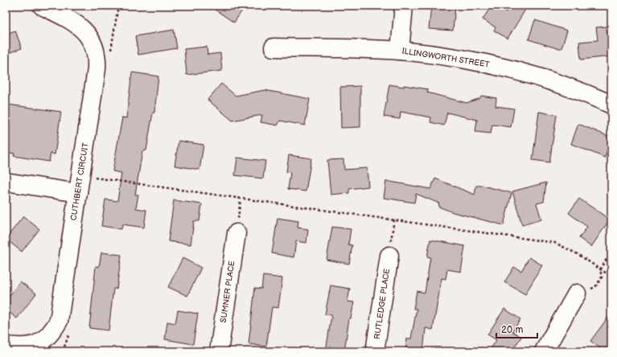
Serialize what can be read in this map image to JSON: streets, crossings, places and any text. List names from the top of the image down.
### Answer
{
  "streets": {
    "street": [
      "ILLINGWORTH STREET",
      "CUTHBERT CIRCUIT",
      "SUMNER PLACE",
      "RUTLEDGE PLACE"
    ]
  },
  "scale_bar": "20 m"
}
